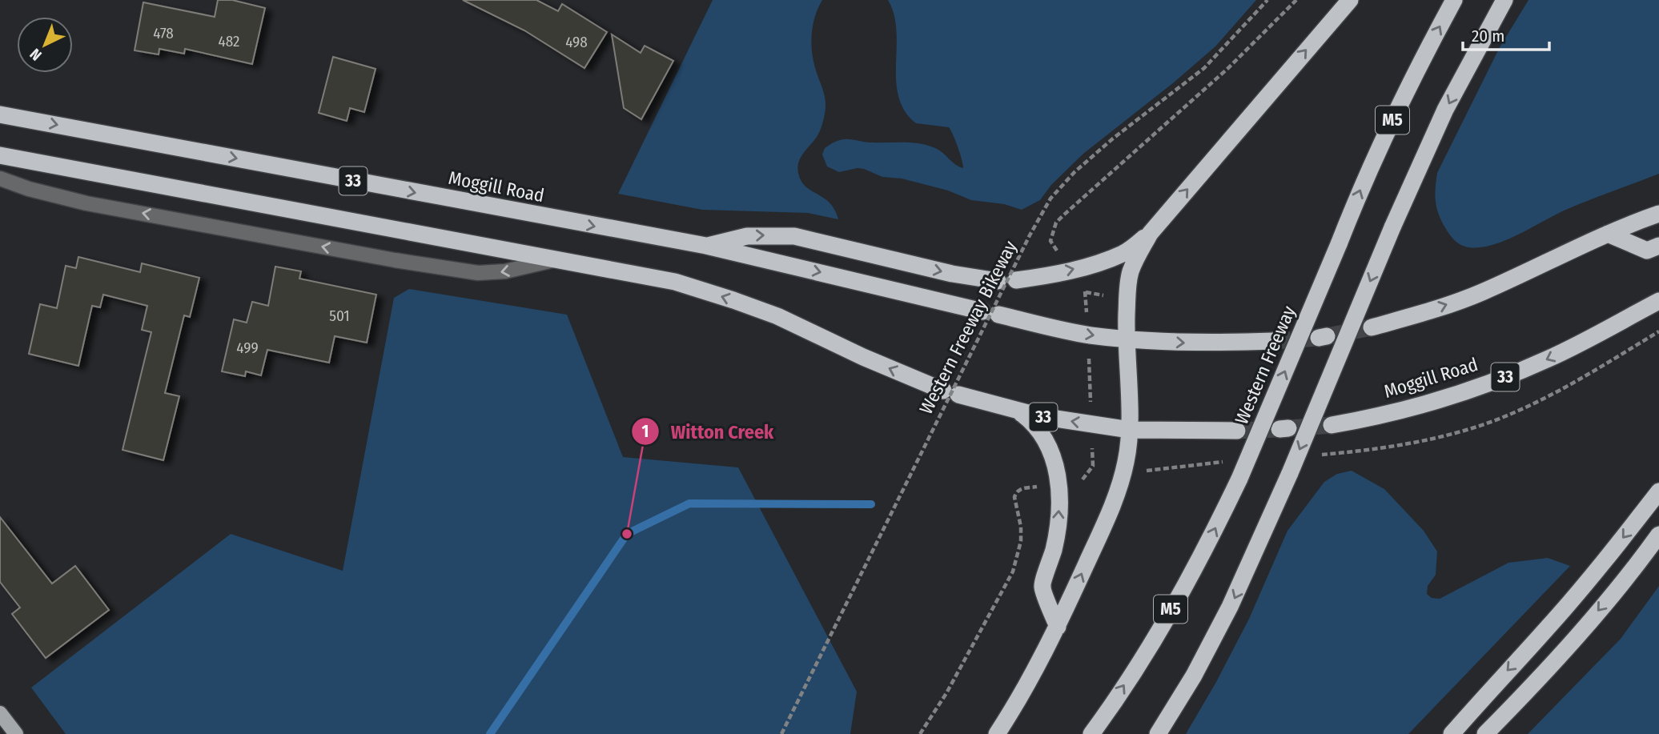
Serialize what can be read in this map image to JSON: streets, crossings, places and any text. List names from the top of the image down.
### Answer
{
  "streets": {
    "highway": [
      "M5",
      "33",
      "Moggill Road",
      "Western Freeway"
    ],
    "path": ["Western Freeway Bikeway"]
  },
  "places": ["Witton Creek"],
  "house_numbers": [
    "478",
    "482",
    "498",
    "501",
    "499"
  ],
  "scale_bar": "20 m",
  "north": "bottom left"
}
